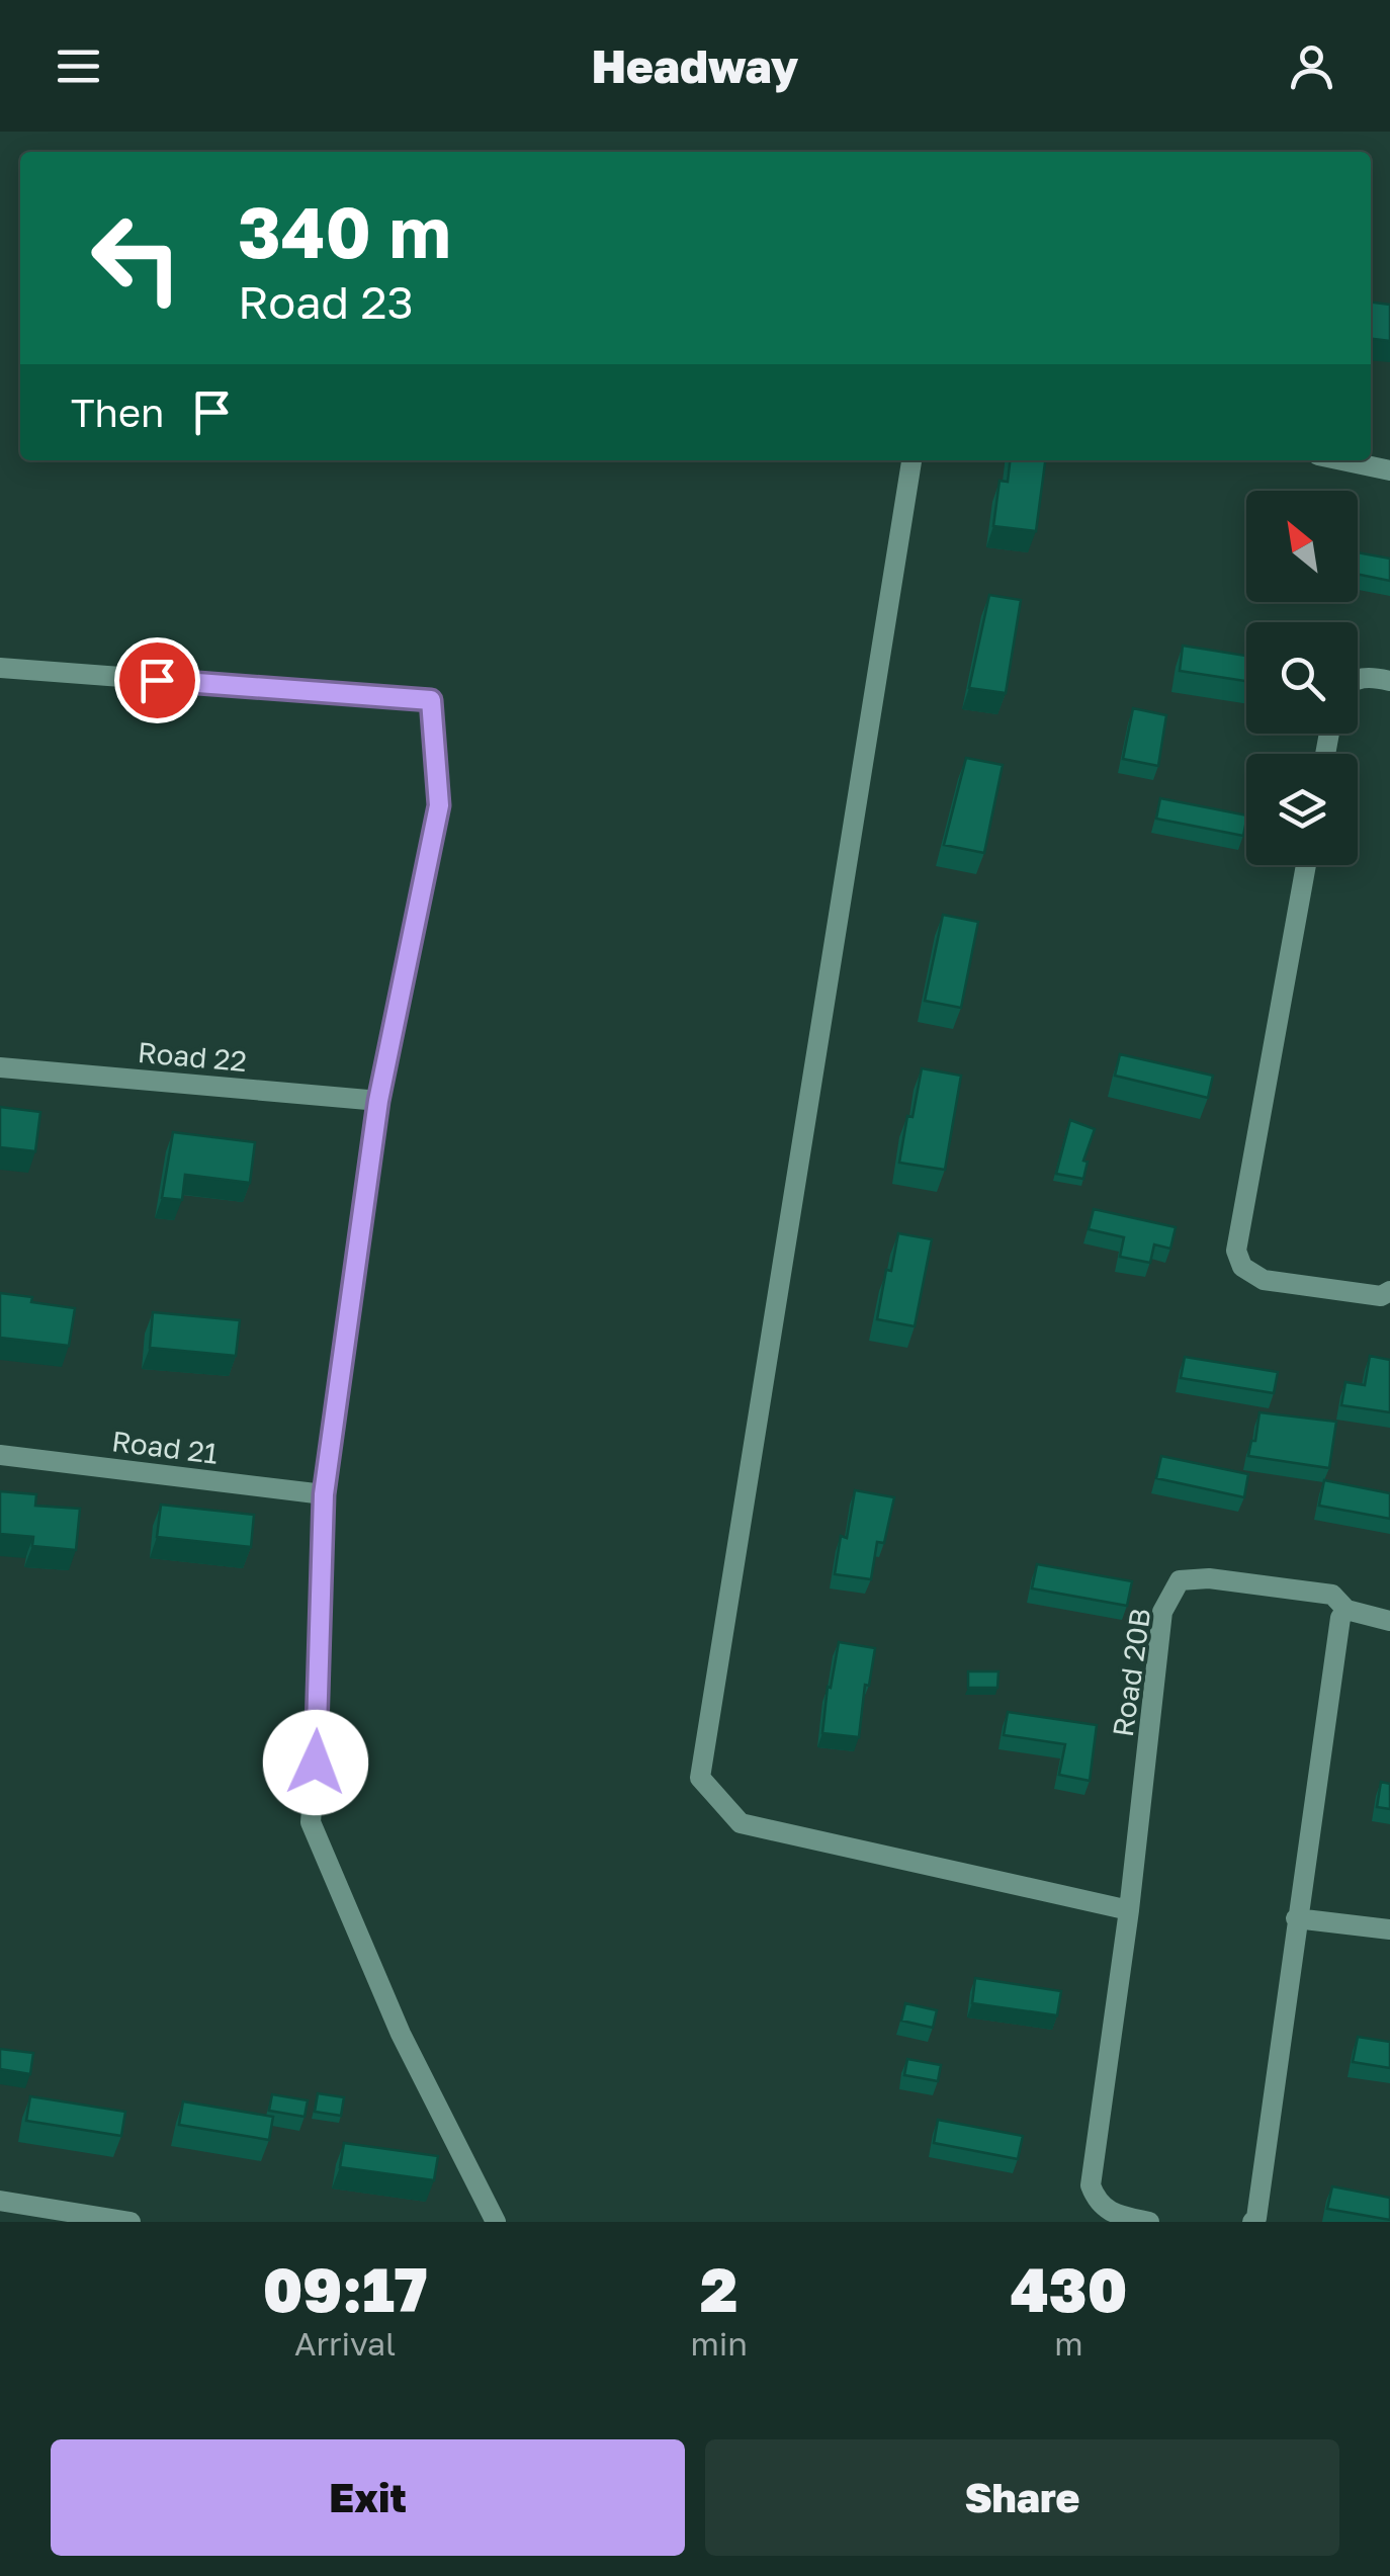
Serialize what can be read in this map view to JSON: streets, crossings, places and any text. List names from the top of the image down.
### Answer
{
  "streets": {
    "street": ["Road 22", "Road 21", "Road 20B"]
  },
  "north": "top left",
  "page": {
    "header": "Headway",
    "turn": ["340 m", "Road 23"],
    "then": "Then",
    "eta": [
      "09:17",
      "Arrival",
      "2",
      "min",
      "430",
      "m"
    ],
    "buttons": ["Exit", "Share"]
  }
}
